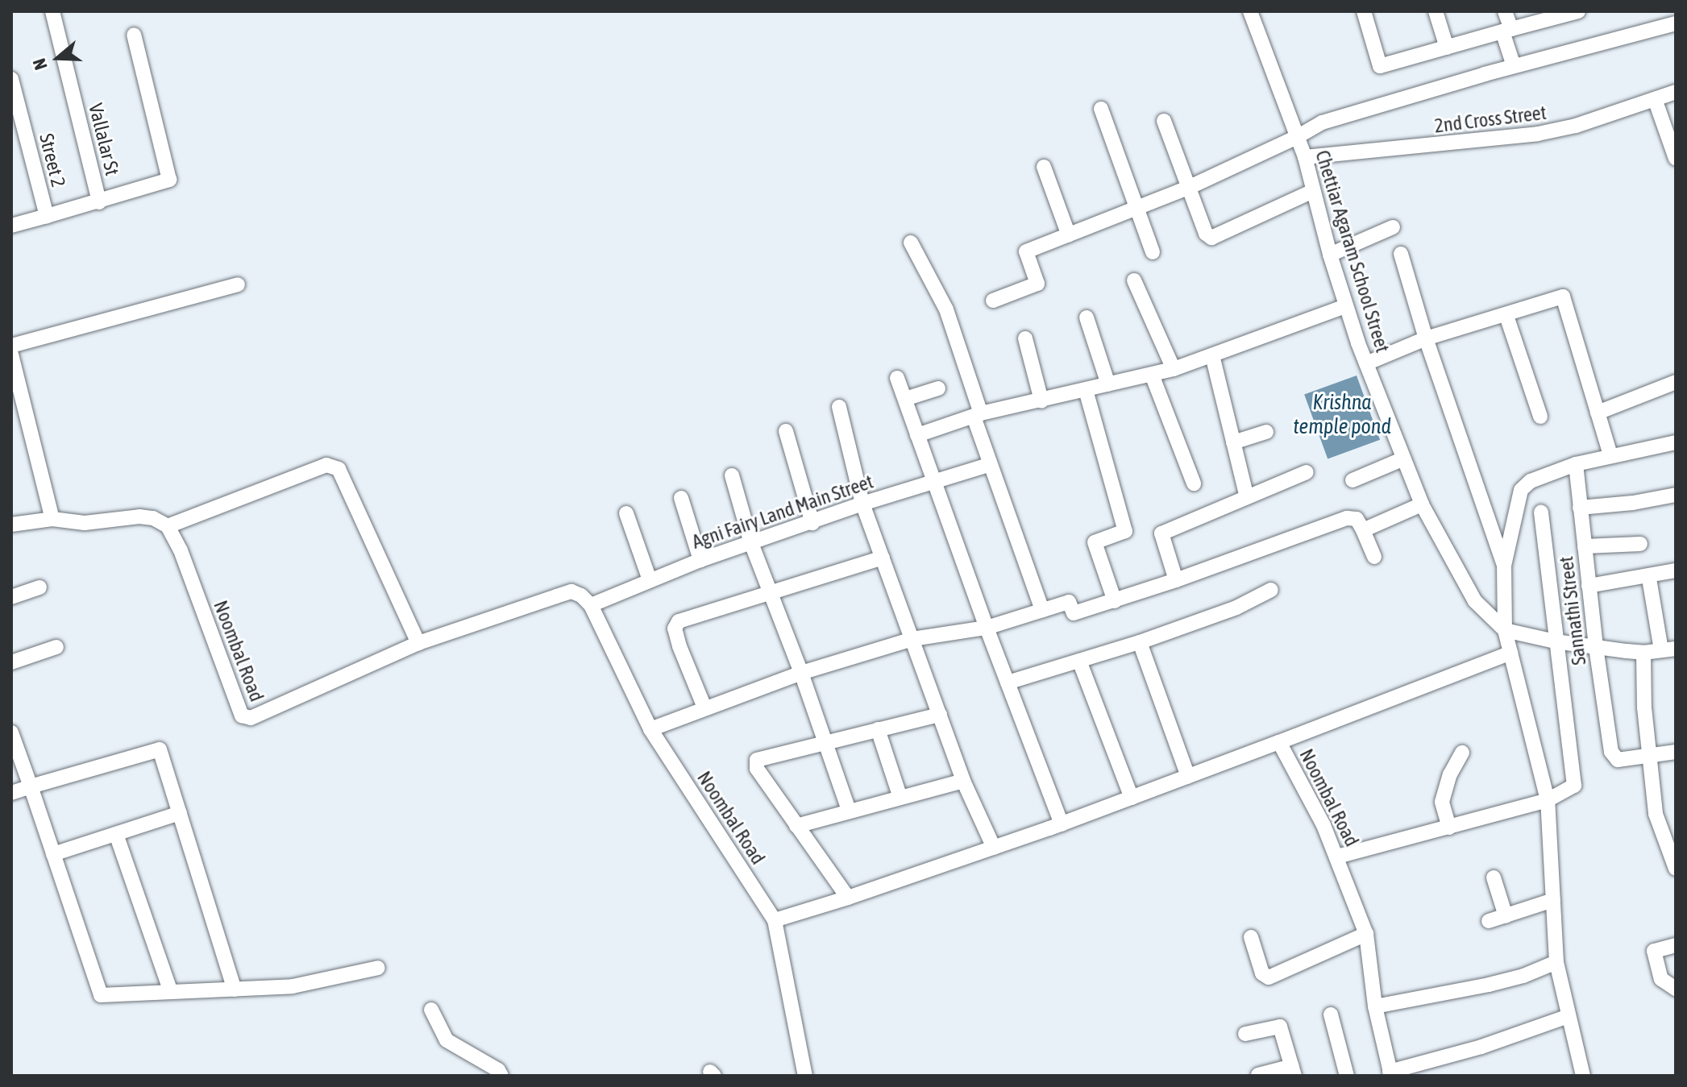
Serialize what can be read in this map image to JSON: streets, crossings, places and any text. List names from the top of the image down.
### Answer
{
  "streets": {
    "street": [
      "2nd Cross Street",
      "Vallalar St",
      "Street 2",
      "Chettiar Agaram School Street",
      "Agni Fairy Land Main Street",
      "Sannathi Street",
      "Noombal Road"
    ]
  },
  "crossings": [
    ["2nd Cross Street", "Chettiar Agaram School Street"],
    ["Agni Fairy Land Main Street", "Noombal Road"]
  ],
  "water": ["Krishna temple pond"],
  "north": "left"
}
